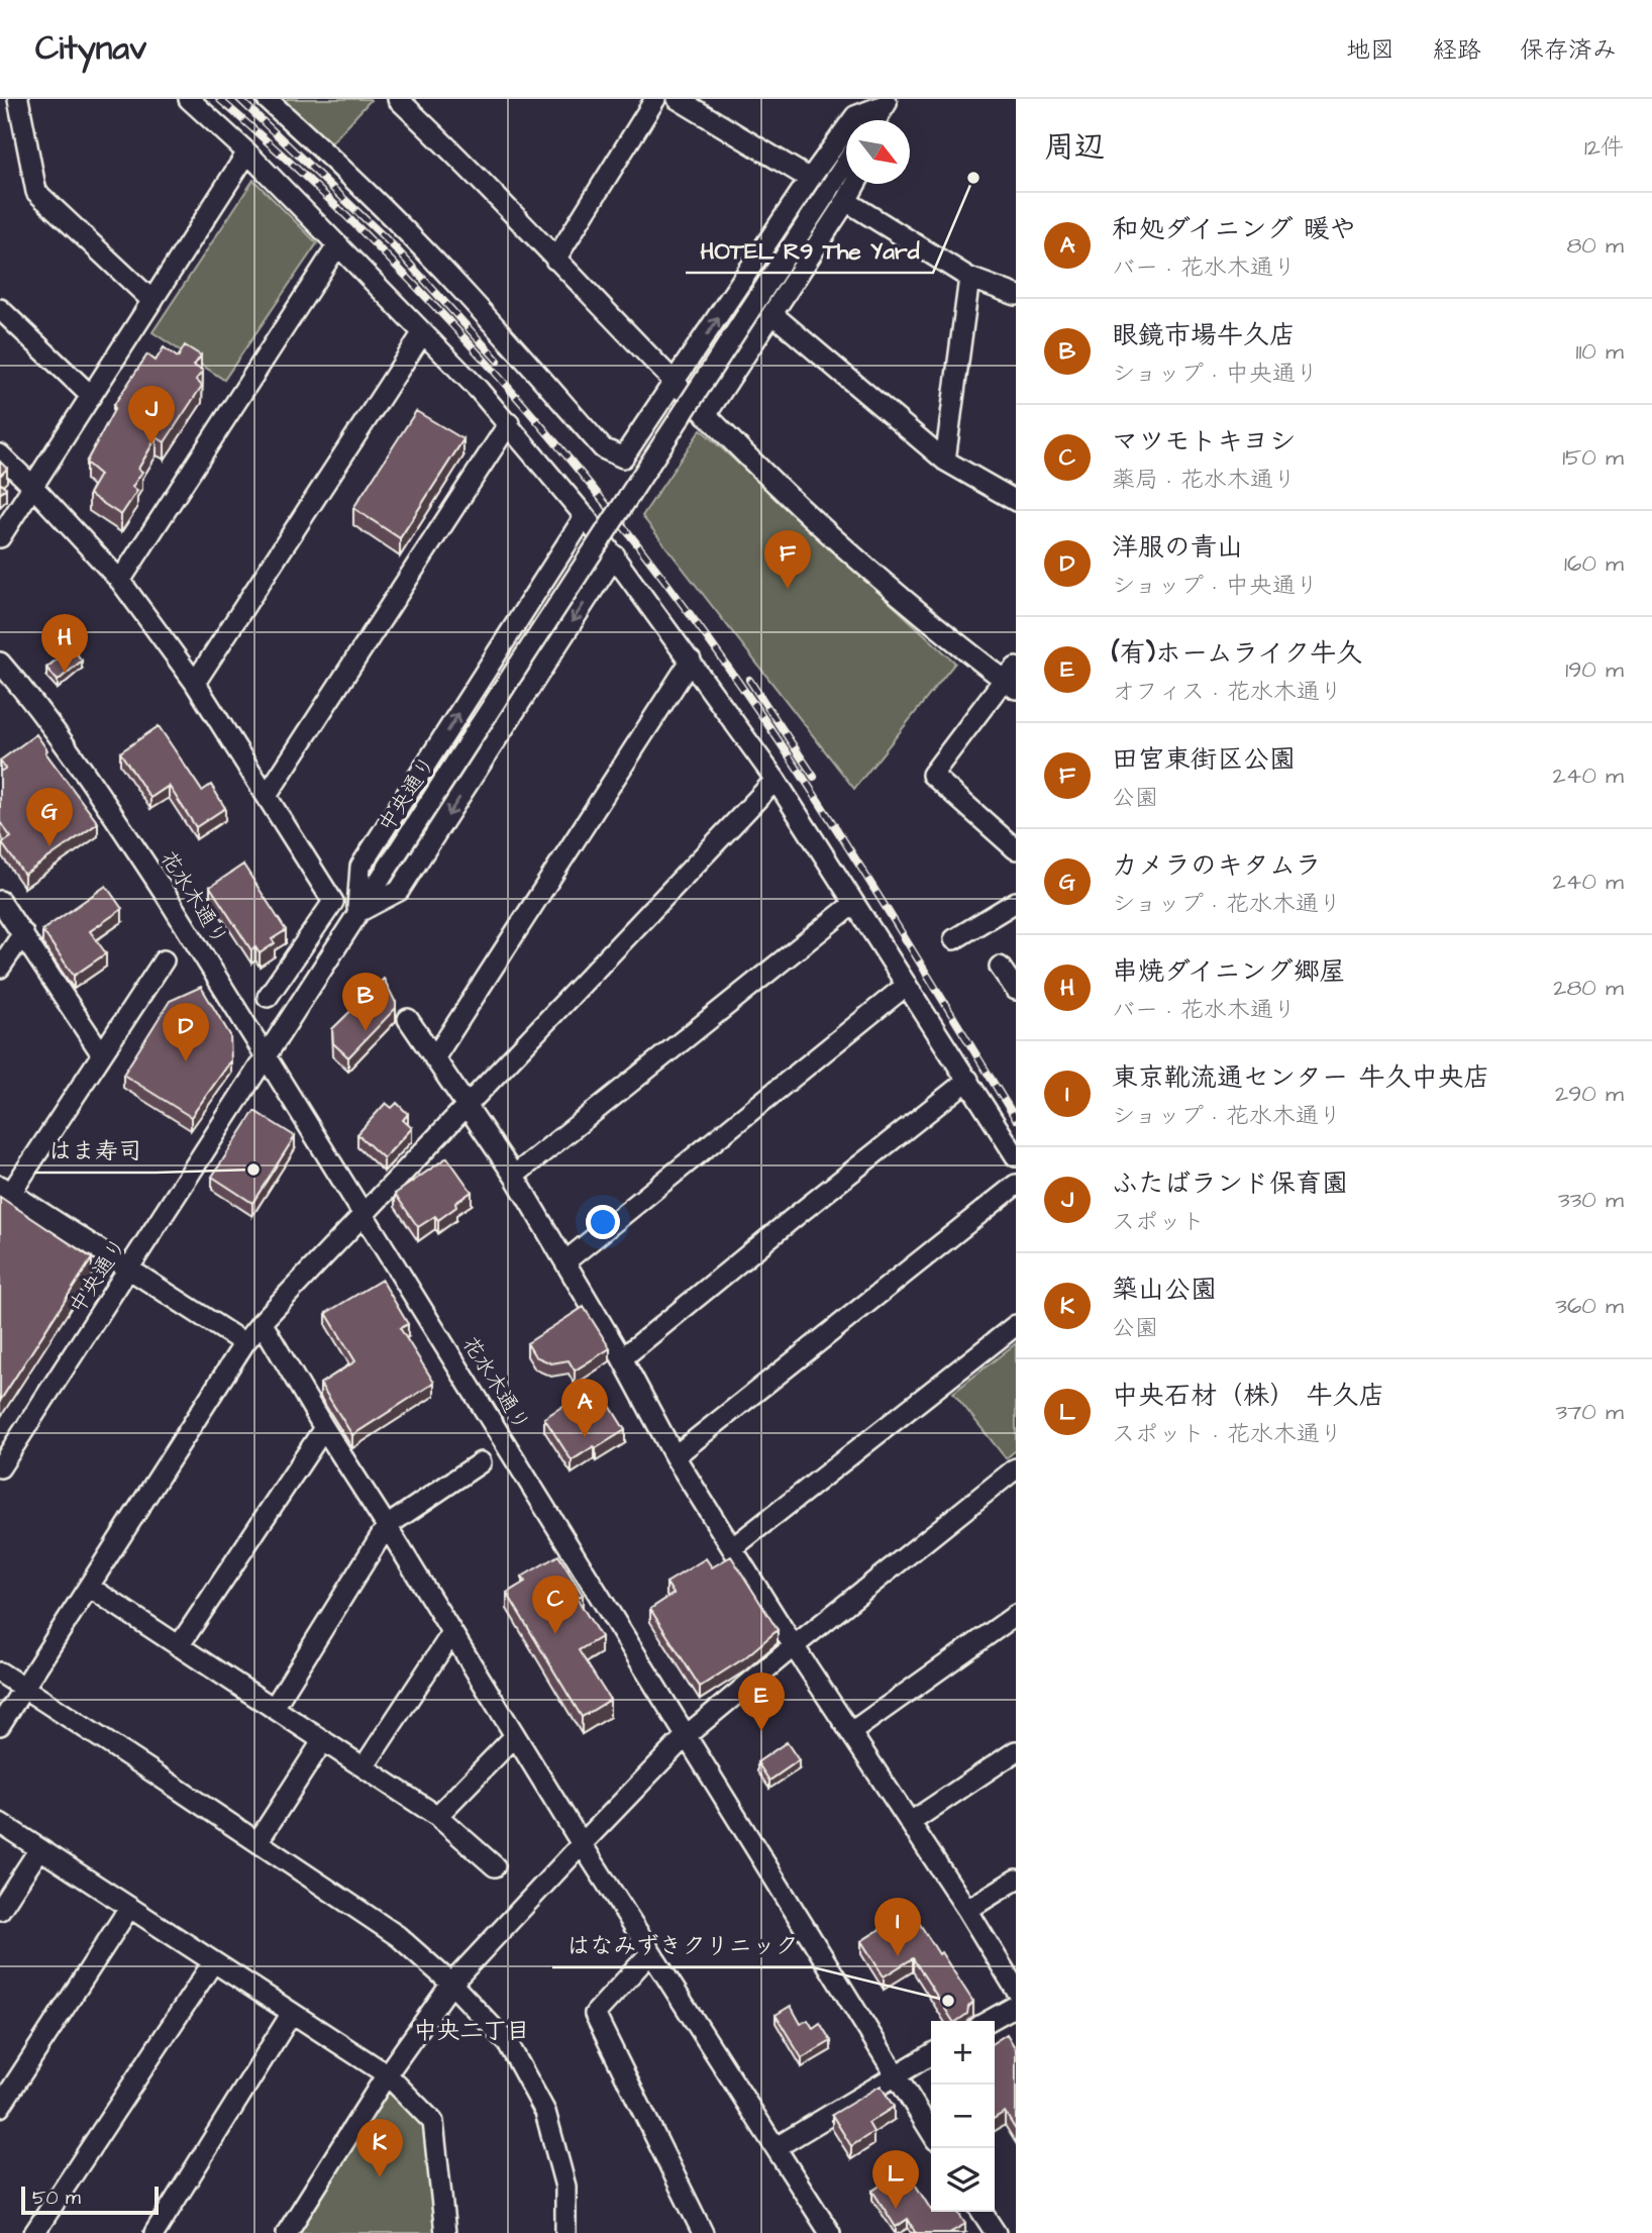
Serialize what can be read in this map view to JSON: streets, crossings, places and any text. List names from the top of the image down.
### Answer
{
  "streets": {
    "street": ["中央通り", "花水木通り"]
  },
  "crossings": [
    ["中央通り", "花水木通り"]
  ],
  "districts": ["中央二丁目"],
  "places": ["HOTEL R9 The Yard", "はま寿司", "はなみずきクリニック"],
  "scale_bar": "50 m",
  "north": "bottom right",
  "page": {
    "header": "Citynav",
    "nav": ["地図", "経路", "保存済み"],
    "heading": ["周辺", "12件"],
    "list": [
      {
        "mark": "A",
        "name": "和処ダイニング 暖や",
        "note": "バー · 花水木通り",
        "value": "80 m"
      },
      {
        "mark": "B",
        "name": "眼鏡市場牛久店",
        "note": "ショップ · 中央通り",
        "value": "110 m"
      },
      {
        "mark": "C",
        "name": "マツモトキヨシ",
        "note": "薬局 · 花水木通り",
        "value": "150 m"
      },
      {
        "mark": "D",
        "name": "洋服の青山",
        "note": "ショップ · 中央通り",
        "value": "160 m"
      },
      {
        "mark": "E",
        "name": "(有)ホームライク牛久",
        "note": "オフィス · 花水木通り",
        "value": "190 m"
      },
      {
        "mark": "F",
        "name": "田宮東街区公園",
        "note": "公園",
        "value": "240 m"
      },
      {
        "mark": "G",
        "name": "カメラのキタムラ",
        "note": "ショップ · 花水木通り",
        "value": "240 m"
      },
      {
        "mark": "H",
        "name": "串焼ダイニング郷屋",
        "note": "バー · 花水木通り",
        "value": "280 m"
      },
      {
        "mark": "I",
        "name": "東京靴流通センター 牛久中央店",
        "note": "ショップ · 花水木通り",
        "value": "290 m"
      },
      {
        "mark": "J",
        "name": "ふたばランド保育園",
        "note": "スポット",
        "value": "330 m"
      },
      {
        "mark": "K",
        "name": "築山公園",
        "note": "公園",
        "value": "360 m"
      },
      {
        "mark": "L",
        "name": "中央石材（株） 牛久店",
        "note": "スポット · 花水木通り",
        "value": "370 m"
      }
    ],
    "pins": [
      "J",
      "F",
      "H",
      "G",
      "B",
      "D",
      "A",
      "C",
      "E",
      "I",
      "K",
      "L"
    ],
    "map_buttons": ["+", "−"],
    "scale": "50 m"
  }
}
